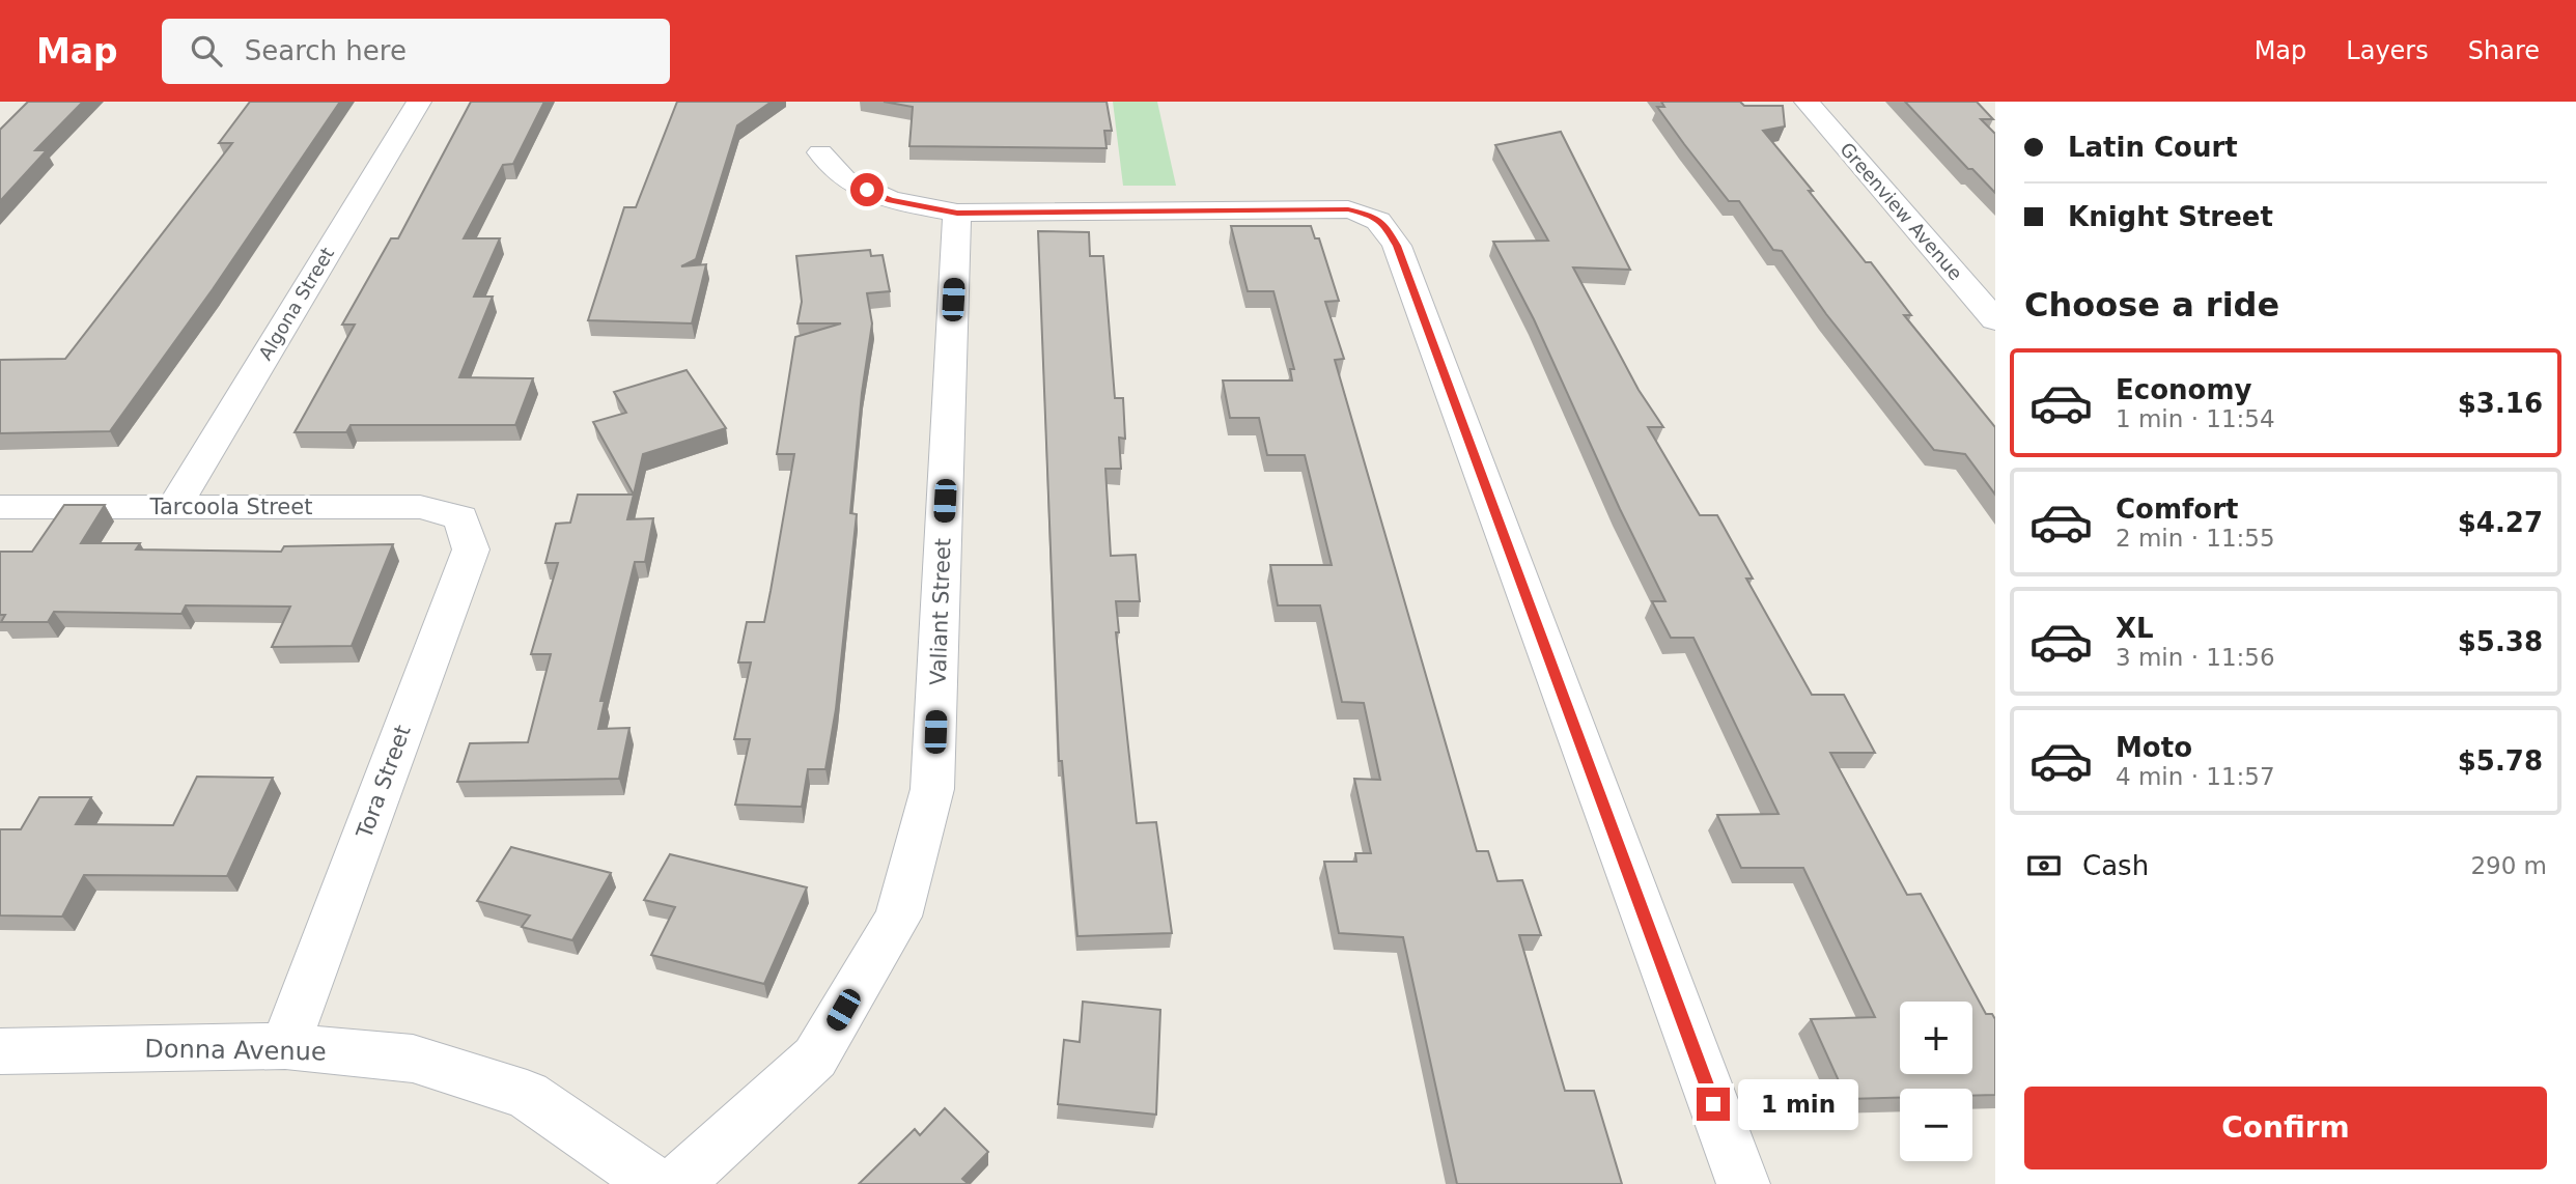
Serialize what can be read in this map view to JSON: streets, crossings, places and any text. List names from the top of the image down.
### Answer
{
  "streets": {
    "street": [
      "Greenview Avenue",
      "Algona Street",
      "Tarcoola Street",
      "Valiant Street",
      "Tora Street",
      "Donna Avenue"
    ]
  },
  "crossings": [
    ["Algona Street", "Tarcoola Street"],
    ["Tarcoola Street", "Tora Street"],
    ["Tora Street", "Donna Avenue"]
  ],
  "page": {
    "header": "Map",
    "search": "Search here",
    "nav": ["Map", "Layers", "Share"],
    "banner": ["Latin Court", "Knight Street"],
    "heading": "Choose a ride",
    "list": [
      {
        "name": "Economy",
        "note": "1 min · 11:54",
        "value": "$3.16"
      },
      {
        "name": "Comfort",
        "note": "2 min · 11:55",
        "value": "$4.27"
      },
      {
        "name": "XL",
        "note": "3 min · 11:56",
        "value": "$5.38"
      },
      {
        "name": "Moto",
        "note": "4 min · 11:57",
        "value": "$5.78"
      }
    ],
    "pay": ["Cash", "290 m"],
    "map_buttons": ["+", "−"],
    "buttons": "Confirm",
    "bubble": "1 min"
  }
}
